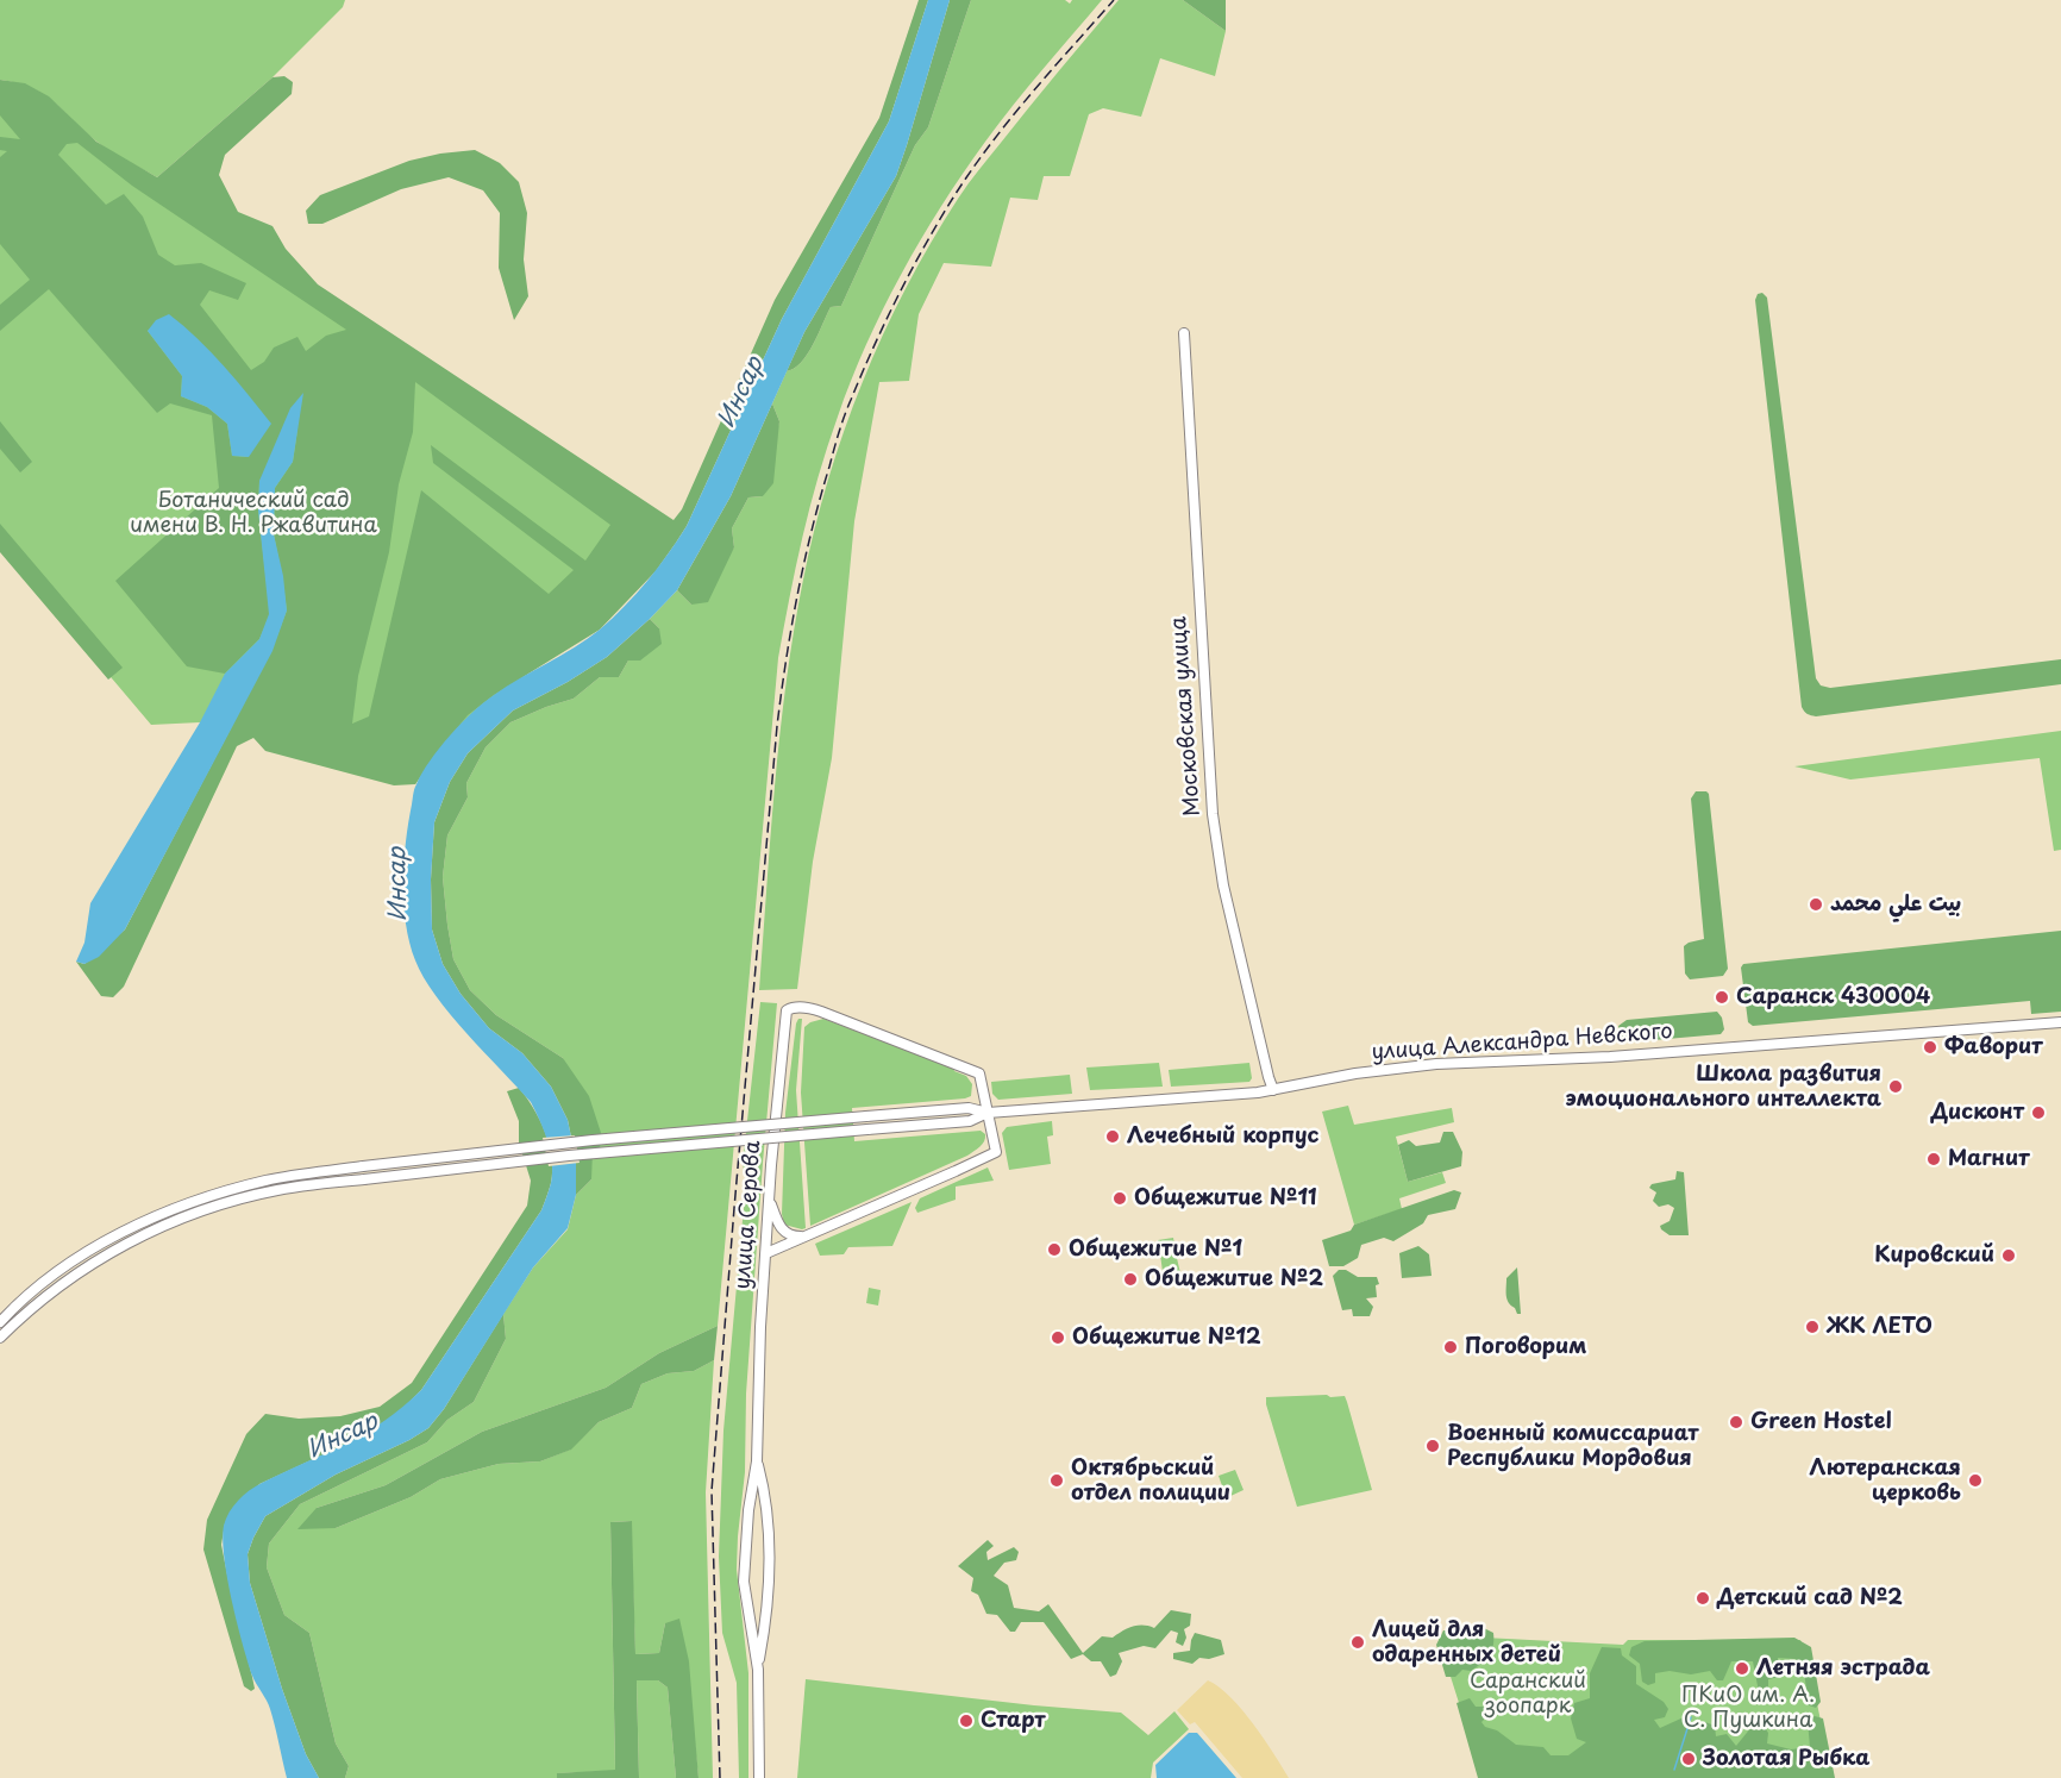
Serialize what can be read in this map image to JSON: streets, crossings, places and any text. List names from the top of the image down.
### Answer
{
  "streets": {
    "main road": ["Московская улица", "улица Александра Невского", "улица Серова"]
  },
  "crossings": [
    ["Московская улица", "улица Александра Невского"],
    ["улица Александра Невского", "улица Серова"]
  ],
  "water": ["Инсар"],
  "parks": ["Ботанический сад имени В. Н. Ржавитина", "Саранский зоопарк", "ПКиО им. А. С. Пушкина"],
  "places": [
    "بيت علي محمد",
    "Саранск 430004",
    "Фаворит",
    "Школа развития эмоционального интеллекта",
    "Дисконт",
    "Лечебный корпус",
    "Магнит",
    "Общежитие №11",
    "Общежитие №1",
    "Кировский",
    "Общежитие №2",
    "ЖК ЛЕТО",
    "Общежитие №12",
    "Поговорим",
    "Green Hostel",
    "Военный комиссариат Республики Мордовия",
    "Октябрьский отдел полиции",
    "Лютеранская церковь",
    "Детский сад №2",
    "Лицей для одаренных детей",
    "Летняя эстрада",
    "Старт",
    "Золотая Рыбка"
  ]
}
